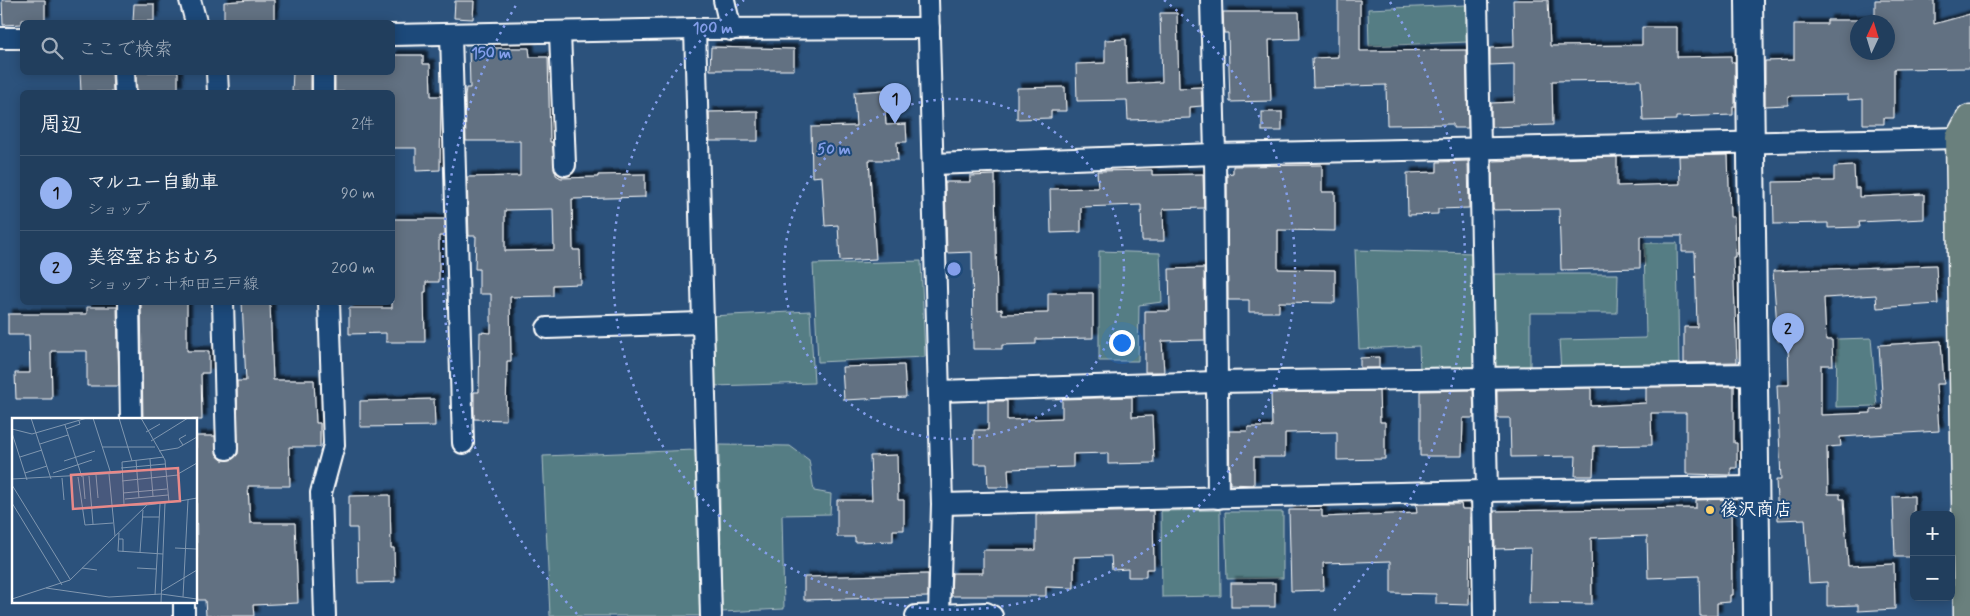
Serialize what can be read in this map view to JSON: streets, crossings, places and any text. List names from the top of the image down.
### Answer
{
  "places": ["後沢商店"],
  "north": "top",
  "page": {
    "search": "ここで検索",
    "pins": ["1", "2"],
    "heading": ["周辺", "2件"],
    "list": [
      {
        "mark": "1",
        "name": "マルユー自動車",
        "note": "ショップ",
        "value": "90 m"
      },
      {
        "mark": "2",
        "name": "美容室おおむろ",
        "note": "ショップ · 十和田三戸線",
        "value": "200 m"
      }
    ],
    "map_buttons": ["+", "−"]
  },
  "rings": ["100 m", "150 m", "50 m"]
}
